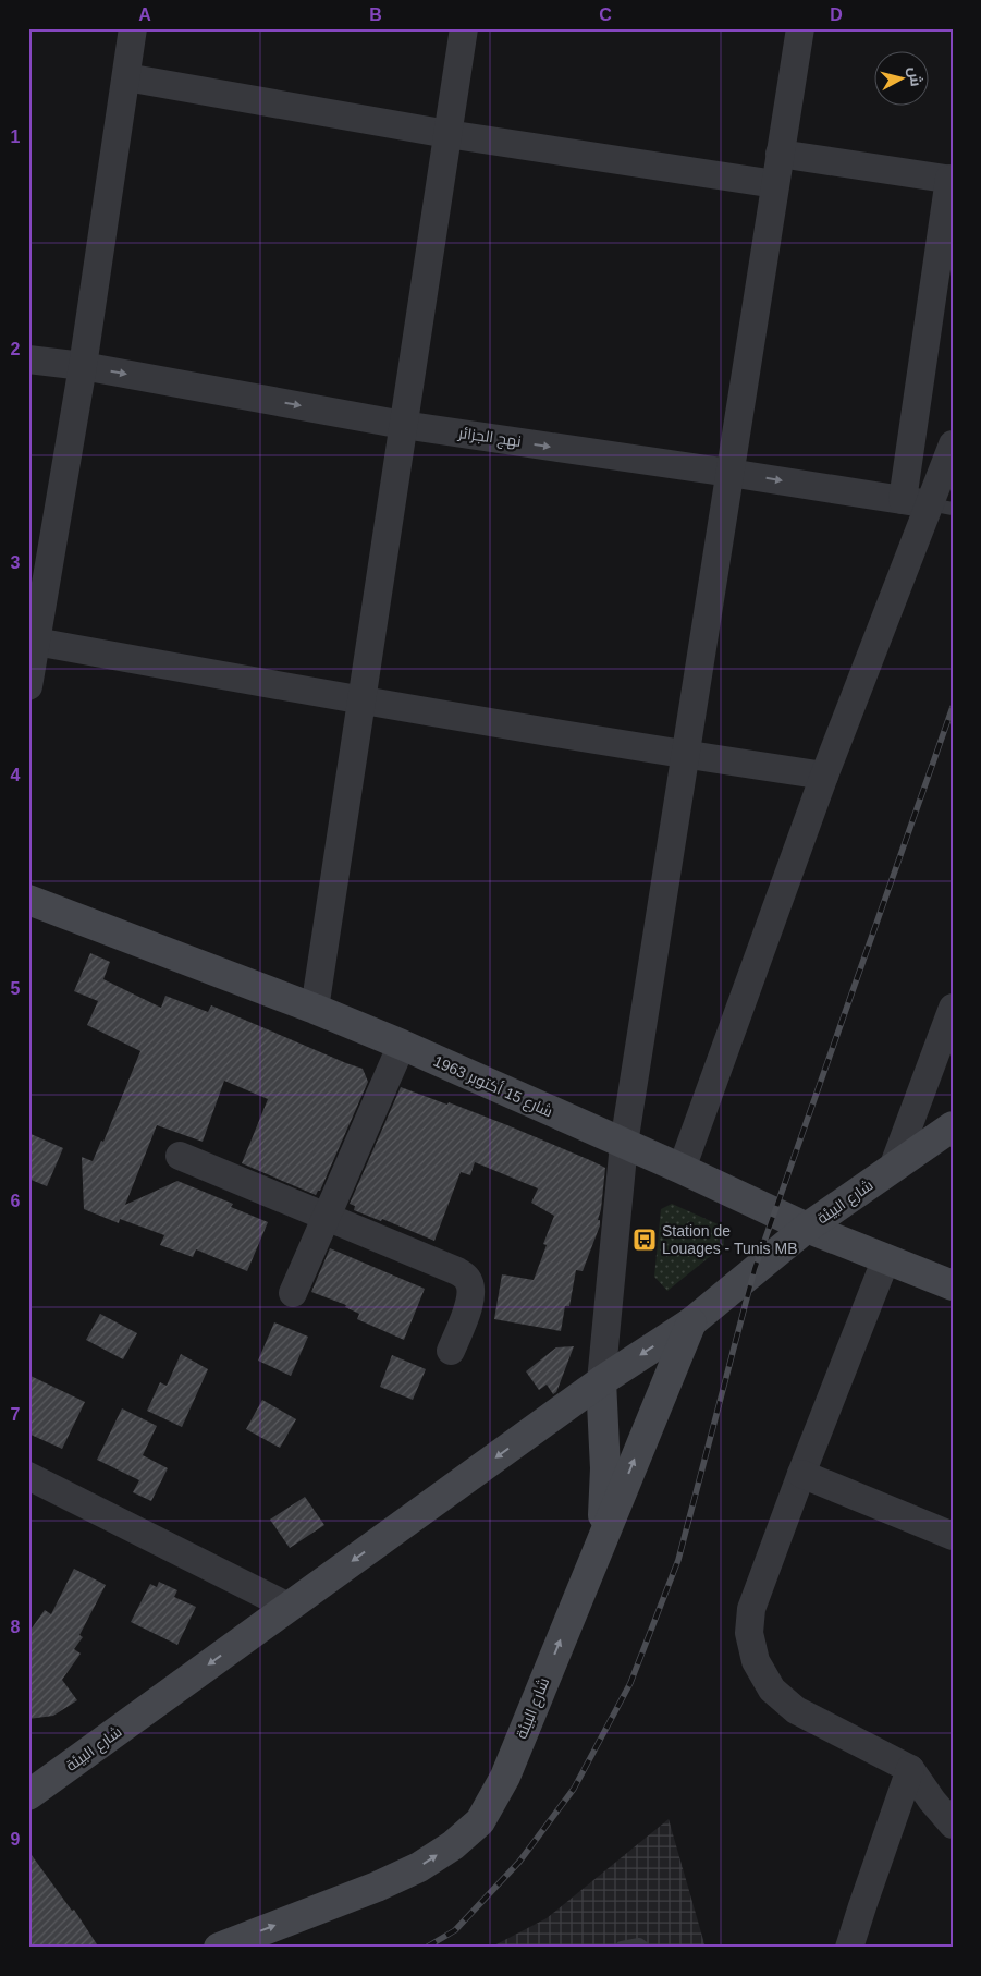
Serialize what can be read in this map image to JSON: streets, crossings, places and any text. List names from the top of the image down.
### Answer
{
  "streets": {
    "main road": ["شارع 15 أكتوبر 1963", "شارع البيئة"],
    "street": ["نهج الجزائر"]
  },
  "crossings": [
    ["شارع 15 أكتوبر 1963", "شارع البيئة"]
  ],
  "one_way": ["نهج الجزائر"],
  "places": {
    "bus stop": ["Station de Louages - Tunis MB"]
  },
  "north": "right",
  "grid": {
    "columns": [
      "A",
      "B",
      "C",
      "D"
    ],
    "rows": [
      "1",
      "2",
      "3",
      "4",
      "5",
      "6",
      "7",
      "8",
      "9"
    ]
  }
}
